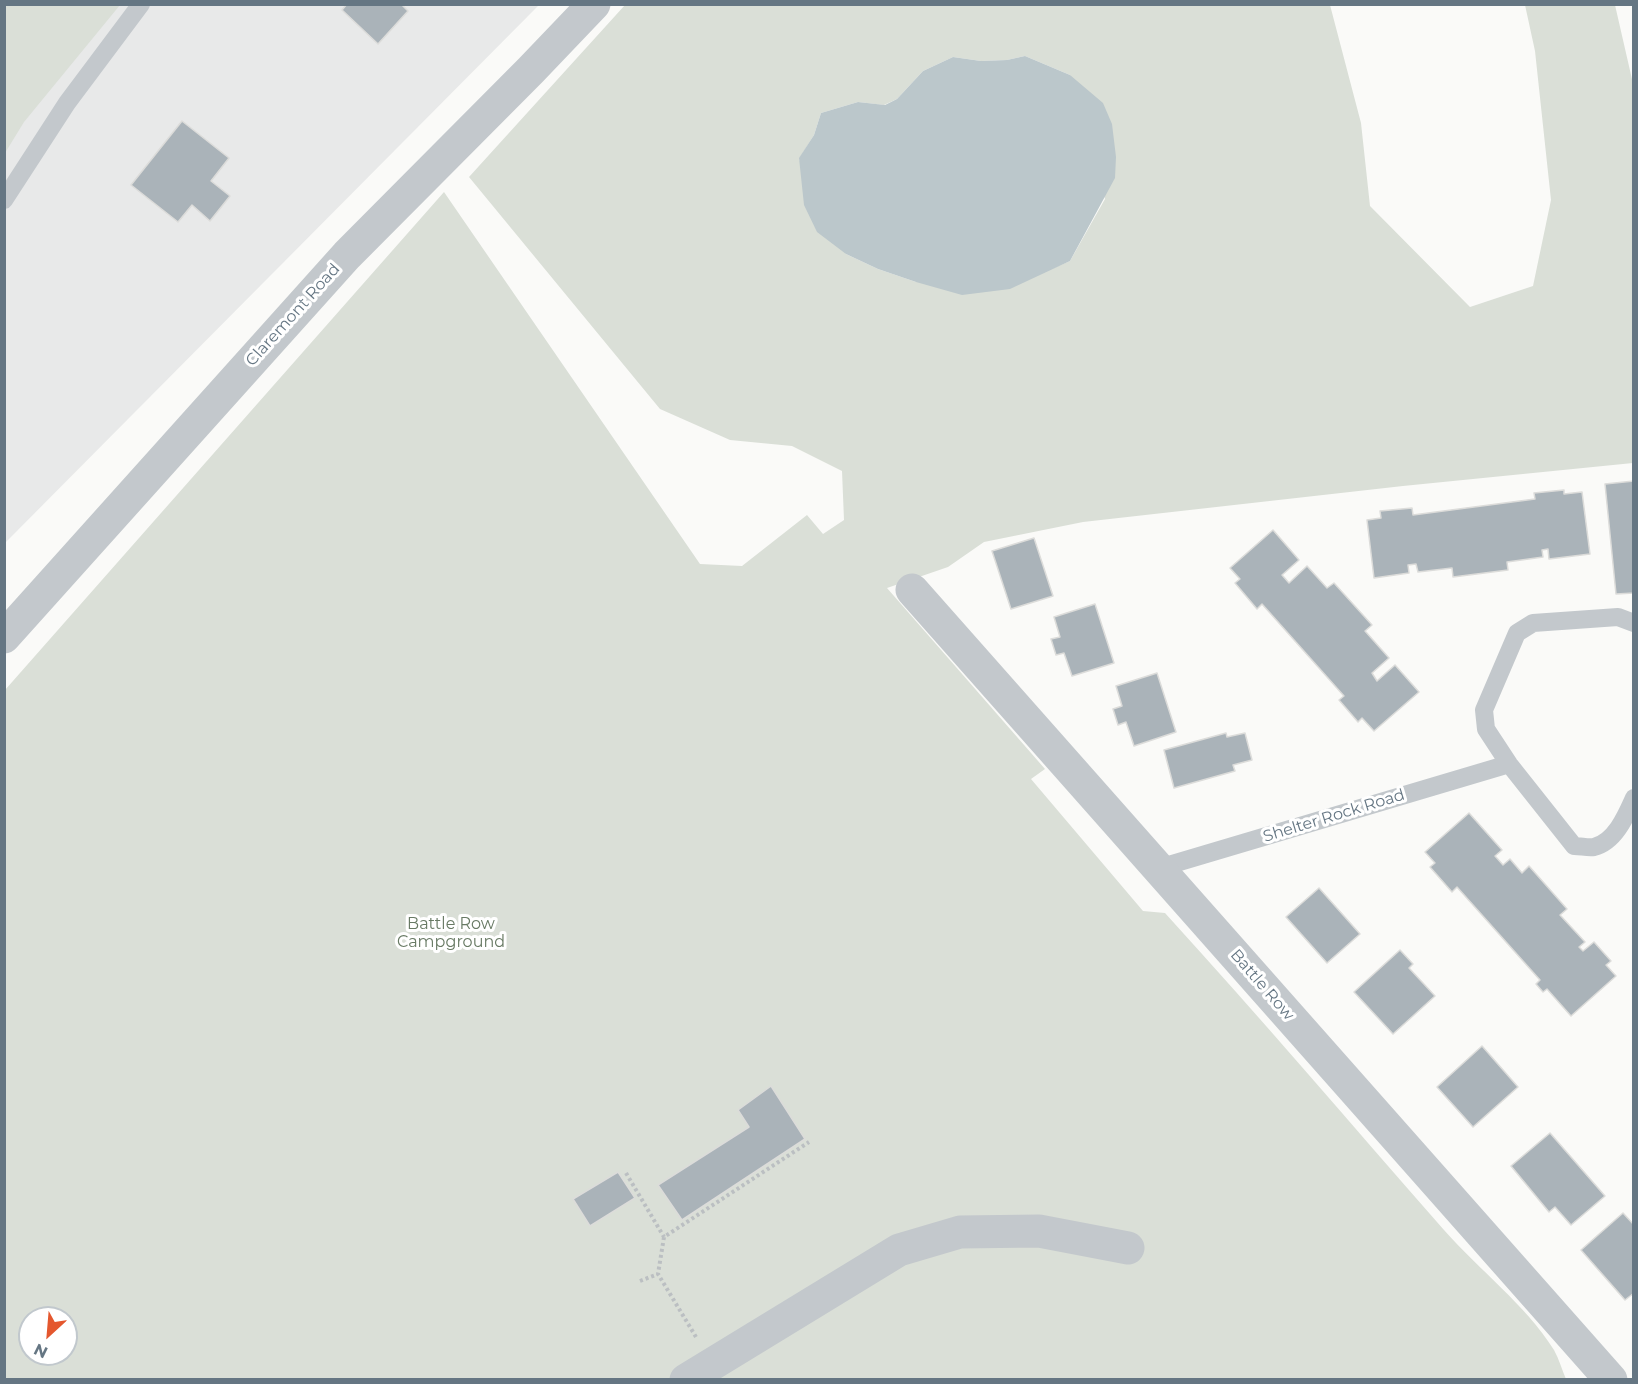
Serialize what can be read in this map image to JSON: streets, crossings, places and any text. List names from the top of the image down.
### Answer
{
  "streets": {
    "street": ["Claremont Road", "Battle Row"],
    "lane": ["Shelter Rock Road"]
  },
  "crossings": [
    ["Shelter Rock Road", "Battle Row"]
  ],
  "parks": ["Battle Row Campground"],
  "north": "bottom left"
}
